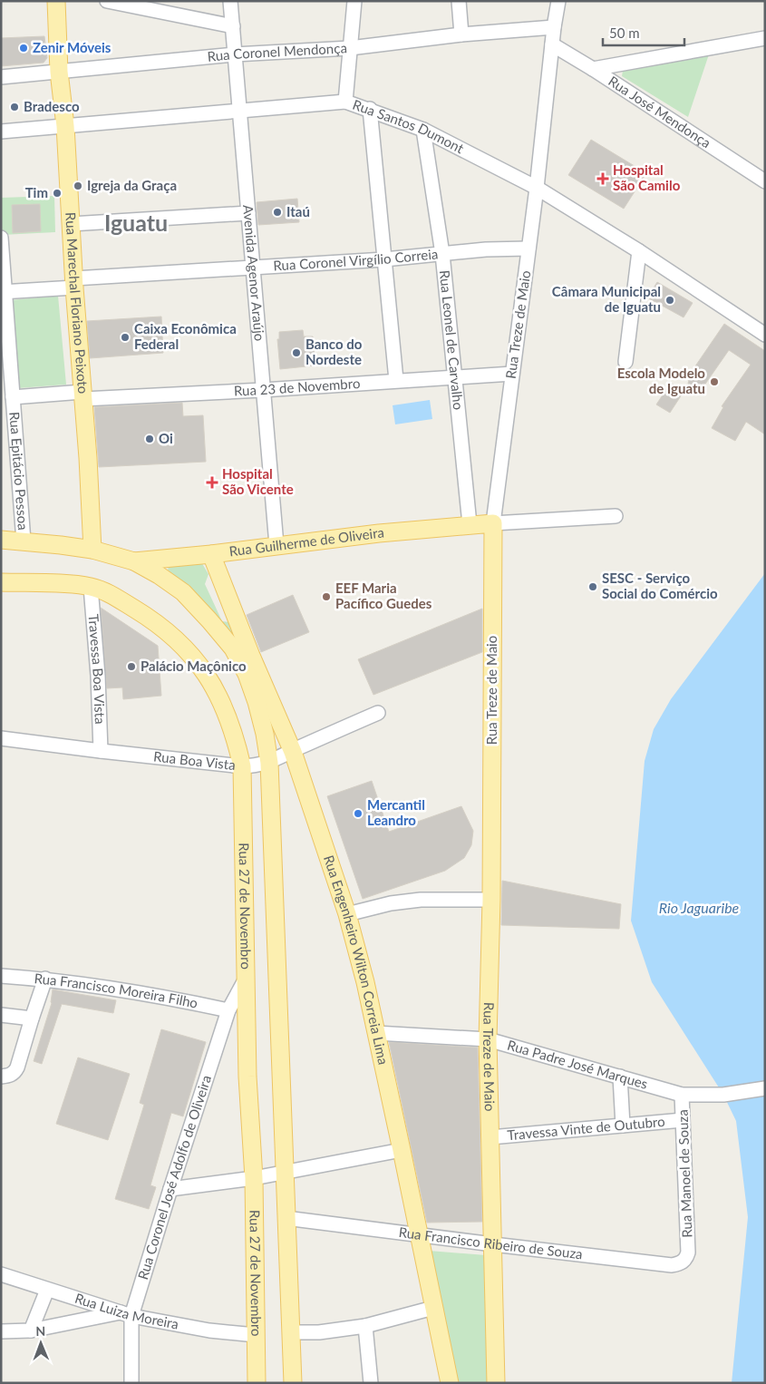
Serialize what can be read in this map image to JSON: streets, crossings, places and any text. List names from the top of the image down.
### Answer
{
  "streets": {
    "main road": [
      "Rua Marechal Floriano Peixoto",
      "Rua Treze de Maio",
      "Rua Guilherme de Oliveira",
      "Rua 27 de Novembro",
      "Rua Engenheiro Wilton Correia Lima"
    ],
    "street": [
      "Rua Coronel Mendonça",
      "Rua José Mendonça",
      "Rua Santos Dumont",
      "Rua Coronel Virgílio Correia",
      "Avenida Agenor Araújo",
      "Rua Leonel de Carvalho",
      "Rua 23 de Novembro",
      "Rua Epitácio Pessoa",
      "Travessa Boa Vista",
      "Rua Boa Vista",
      "Rua Francisco Moreira Filho",
      "Rua Padre José Marques",
      "Travessa Vinte de Outubro",
      "Rua Manoel de Souza",
      "Rua Coronel José Adolfo de Oliveira",
      "Rua Francisco Ribeiro de Souza",
      "Rua Luiza Moreira"
    ]
  },
  "crossings": [
    ["Rua Coronel Mendonça", "Avenida Agenor Araújo"],
    ["Rua Coronel Mendonça", "Rua Marechal Floriano Peixoto"],
    ["Rua Coronel Mendonça", "Rua Treze de Maio"],
    ["Rua José Mendonça", "Rua Treze de Maio"],
    ["Rua Santos Dumont", "Avenida Agenor Araújo"],
    ["Rua Santos Dumont", "Rua Marechal Floriano Peixoto"],
    ["Rua Santos Dumont", "Rua Treze de Maio"],
    ["Rua Santos Dumont", "Rua Leonel de Carvalho"],
    ["Rua Coronel Virgílio Correia", "Avenida Agenor Araújo"],
    ["Rua Coronel Virgílio Correia", "Rua Marechal Floriano Peixoto"],
    ["Rua Coronel Virgílio Correia", "Rua Treze de Maio"],
    ["Rua Coronel Virgílio Correia", "Rua Leonel de Carvalho"],
    ["Rua Coronel Virgílio Correia", "Rua Epitácio Pessoa"],
    ["Avenida Agenor Araújo", "Rua 23 de Novembro"],
    ["Avenida Agenor Araújo", "Rua Guilherme de Oliveira"],
    ["Rua Marechal Floriano Peixoto", "Rua 23 de Novembro"],
    ["Rua Marechal Floriano Peixoto", "Rua Guilherme de Oliveira"],
    ["Rua Treze de Maio", "Rua 23 de Novembro"],
    ["Rua Treze de Maio", "Rua Guilherme de Oliveira"],
    ["Rua Treze de Maio", "Rua Padre José Marques"],
    ["Rua Treze de Maio", "Travessa Vinte de Outubro"],
    ["Rua Treze de Maio", "Rua Francisco Ribeiro de Souza"],
    ["Rua Leonel de Carvalho", "Rua 23 de Novembro"],
    ["Rua Leonel de Carvalho", "Rua Guilherme de Oliveira"],
    ["Rua 23 de Novembro", "Rua Epitácio Pessoa"],
    ["Rua Epitácio Pessoa", "Rua Guilherme de Oliveira"],
    ["Rua Guilherme de Oliveira", "Rua Engenheiro Wilton Correia Lima"],
    ["Travessa Boa Vista", "Rua Boa Vista"],
    ["Travessa Boa Vista", "Rua 27 de Novembro"],
    ["Rua Boa Vista", "Rua 27 de Novembro"],
    ["Rua Boa Vista", "Rua Engenheiro Wilton Correia Lima"],
    ["Rua 27 de Novembro", "Rua Coronel José Adolfo de Oliveira"],
    ["Rua 27 de Novembro", "Rua Luiza Moreira"],
    ["Rua Engenheiro Wilton Correia Lima", "Rua Padre José Marques"],
    ["Rua Engenheiro Wilton Correia Lima", "Rua Francisco Ribeiro de Souza"],
    ["Rua Francisco Moreira Filho", "Rua Coronel José Adolfo de Oliveira"],
    ["Rua Padre José Marques", "Rua Manoel de Souza"],
    ["Travessa Vinte de Outubro", "Rua Manoel de Souza"],
    ["Rua Manoel de Souza", "Rua Francisco Ribeiro de Souza"],
    ["Rua Coronel José Adolfo de Oliveira", "Rua Luiza Moreira"]
  ],
  "districts": ["Iguatu"],
  "water": ["Rio Jaguaribe"],
  "places": {
    "other": [
      "Zenir Móveis",
      "Bradesco",
      "Igreja da Graça",
      "Tim",
      "Itaú",
      "Câmara Municipal de Iguatu",
      "Caixa Econômica Federal",
      "Banco do Nordeste",
      "Escola Modelo de Iguatu",
      "Oi",
      "SESC - Serviço Social do Comércio",
      "EEF Maria Pacífico Guedes",
      "Palácio Maçônico",
      "Mercantil Leandro"
    ],
    "health": ["Hospital São Camilo", "Hospital São Vicente"]
  },
  "scale_bar": "50 m",
  "north": "top"
}
